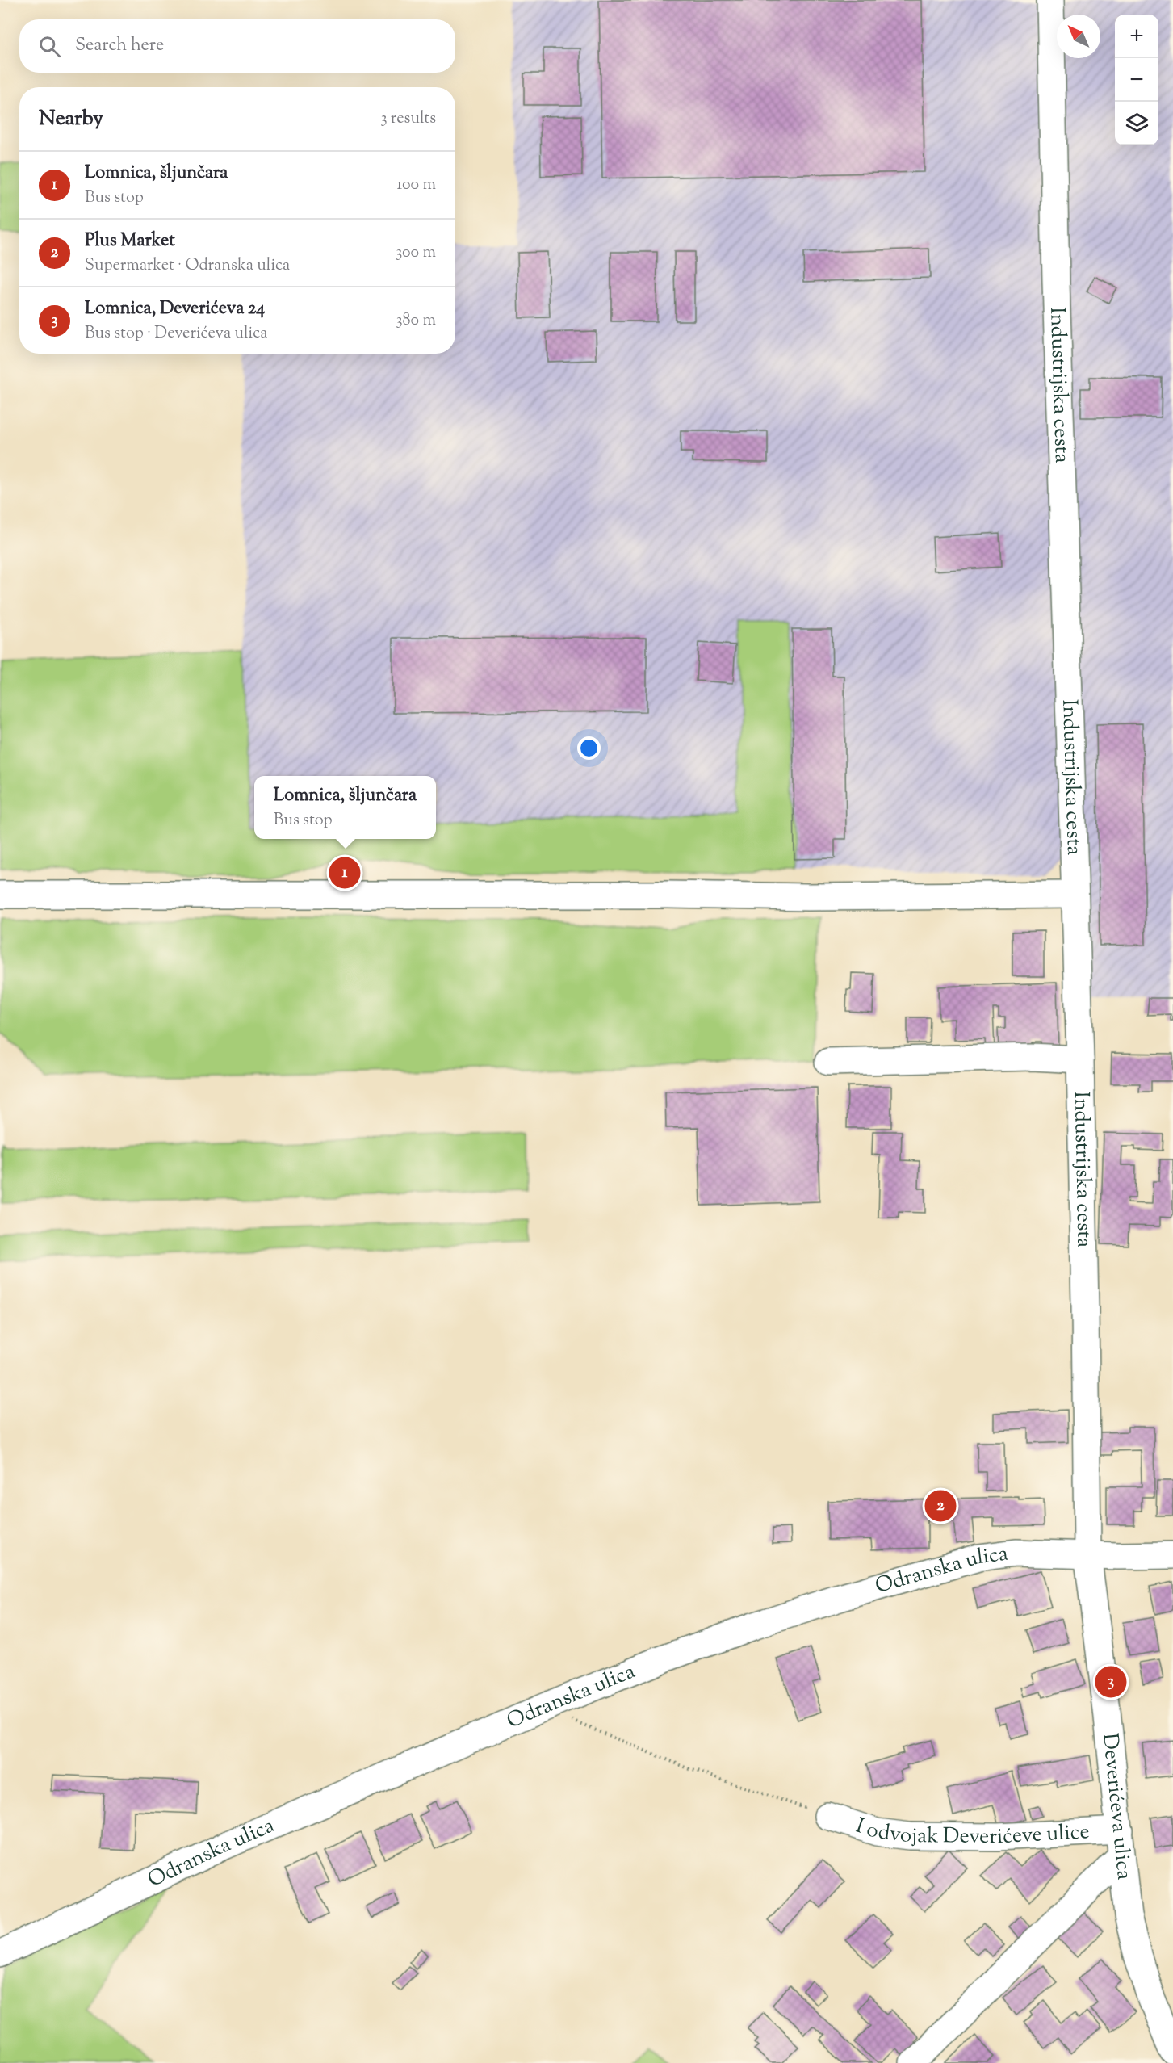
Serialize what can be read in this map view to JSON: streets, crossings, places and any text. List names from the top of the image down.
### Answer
{
  "streets": {
    "street": [
      "Industrijska cesta",
      "Odranska ulica",
      "Deverićeva ulica",
      "I odvojak Deverićeve ulice"
    ]
  },
  "crossings": [
    ["Industrijska cesta", "Odranska ulica"],
    ["Industrijska cesta", "Deverićeva ulica"],
    ["Odranska ulica", "Deverićeva ulica"],
    ["Deverićeva ulica", "I odvojak Deverićeve ulice"]
  ],
  "north": "top left",
  "page": {
    "map_buttons": ["+", "−"],
    "search": "Search here",
    "heading": ["Nearby", "3 results"],
    "list": [
      {
        "mark": "1",
        "name": "Lomnica, šljunčara",
        "note": "Bus stop",
        "value": "100 m"
      },
      {
        "mark": "2",
        "name": "Plus Market",
        "note": "Supermarket · Odranska ulica",
        "value": "300 m"
      },
      {
        "mark": "3",
        "name": "Lomnica, Deverićeva 24",
        "note": "Bus stop · Deverićeva ulica",
        "value": "380 m"
      }
    ],
    "popup": ["Lomnica, šljunčara", "Bus stop"],
    "pins": ["1", "2", "3"]
  }
}
